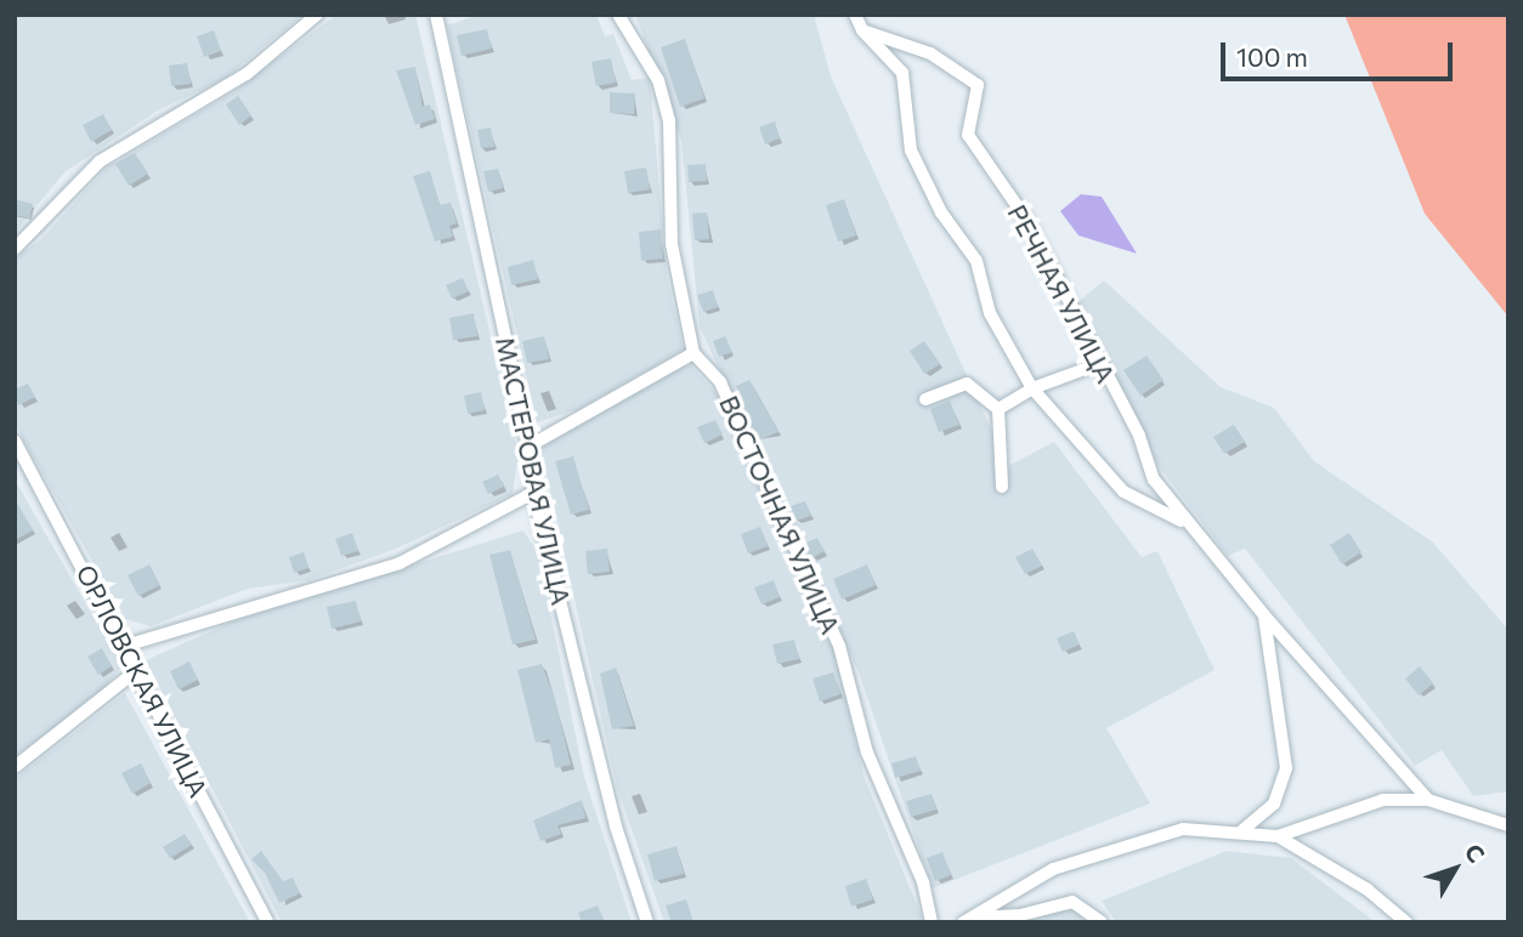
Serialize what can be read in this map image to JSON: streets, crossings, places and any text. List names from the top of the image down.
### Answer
{
  "streets": {
    "street": [
      "РЕЧНАЯ УЛИЦА",
      "МАСТЕРОВАЯ УЛИЦА",
      "ВОСТОЧНАЯ УЛИЦА",
      "ОРЛОВСКАЯ УЛИЦА"
    ]
  },
  "scale_bar": "100 m",
  "north": "top right"
}
